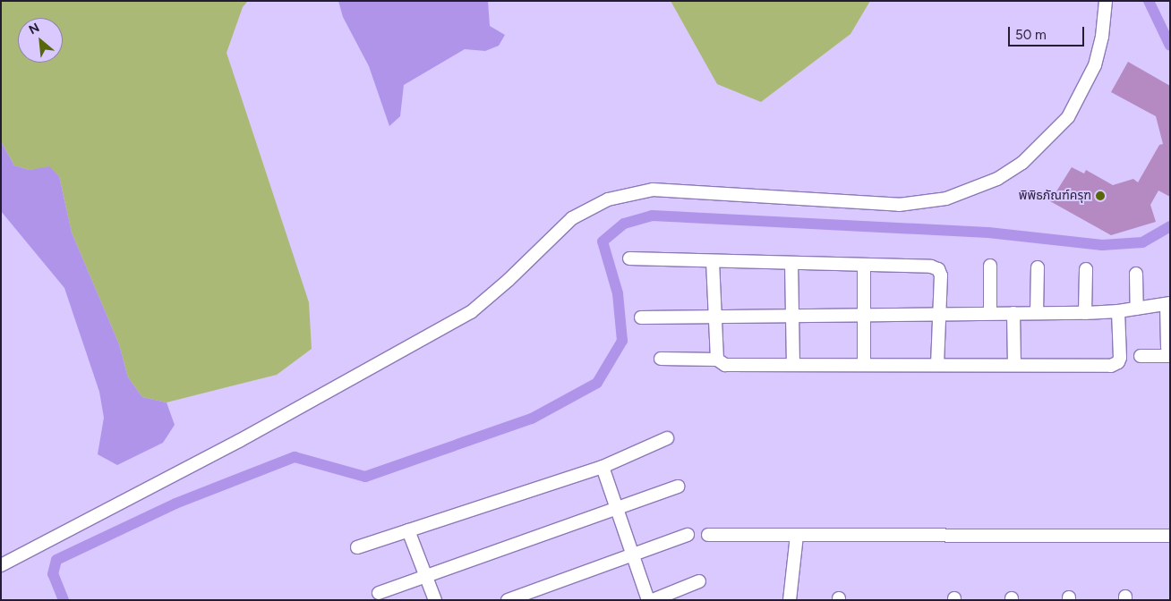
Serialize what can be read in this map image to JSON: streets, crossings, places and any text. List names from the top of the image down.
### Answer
{
  "places": ["พิพิธภัณฑ์ครุฑ"],
  "scale_bar": "50 m",
  "north": "top left"
}
